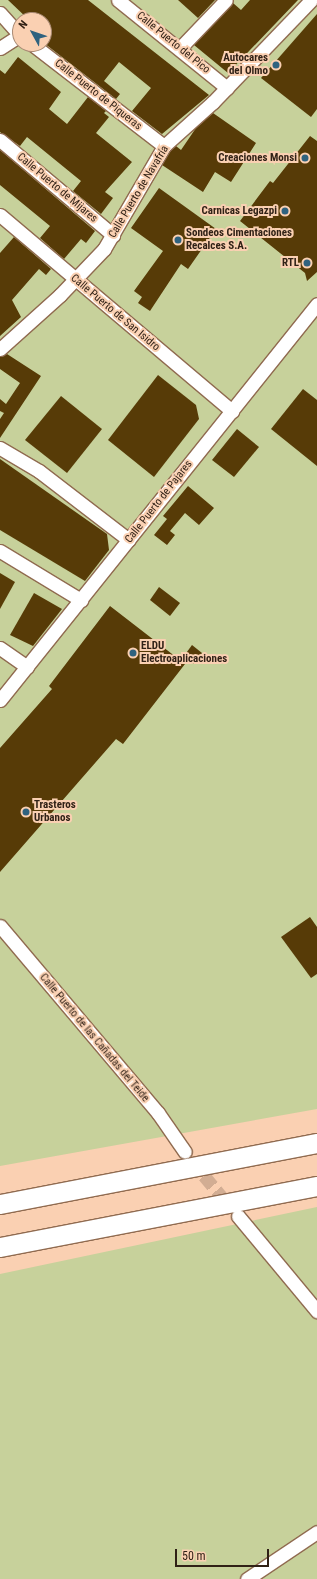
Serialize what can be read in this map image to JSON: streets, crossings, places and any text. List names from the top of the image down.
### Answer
{
  "streets": {
    "street": [
      "Calle Puerto del Pico",
      "Calle Puerto de Piqueras",
      "Calle Puerto de Mijares",
      "Calle Puerto de Navafría",
      "Calle Puerto de San Isidro",
      "Calle Puerto de Pajares",
      "Calle Puerto de las Cañadas del Teide"
    ]
  },
  "crossings": [
    ["Calle Puerto del Pico", "Calle Puerto de Navafría"],
    ["Calle Puerto de Piqueras", "Calle Puerto de Navafría"],
    ["Calle Puerto de Mijares", "Calle Puerto de Navafría"],
    ["Calle Puerto de Navafría", "Calle Puerto de San Isidro"],
    ["Calle Puerto de San Isidro", "Calle Puerto de Pajares"]
  ],
  "places": [
    "Autocares del Olmo",
    "Creaciones Monsi",
    "Carnicas Legazpi",
    "Sondeos Cimentaciones Recalces S.A.",
    "RTL",
    "ELDU Electroaplicaciones",
    "Trasteros Urbanos"
  ],
  "scale_bar": "50 m",
  "north": "top left"
}
